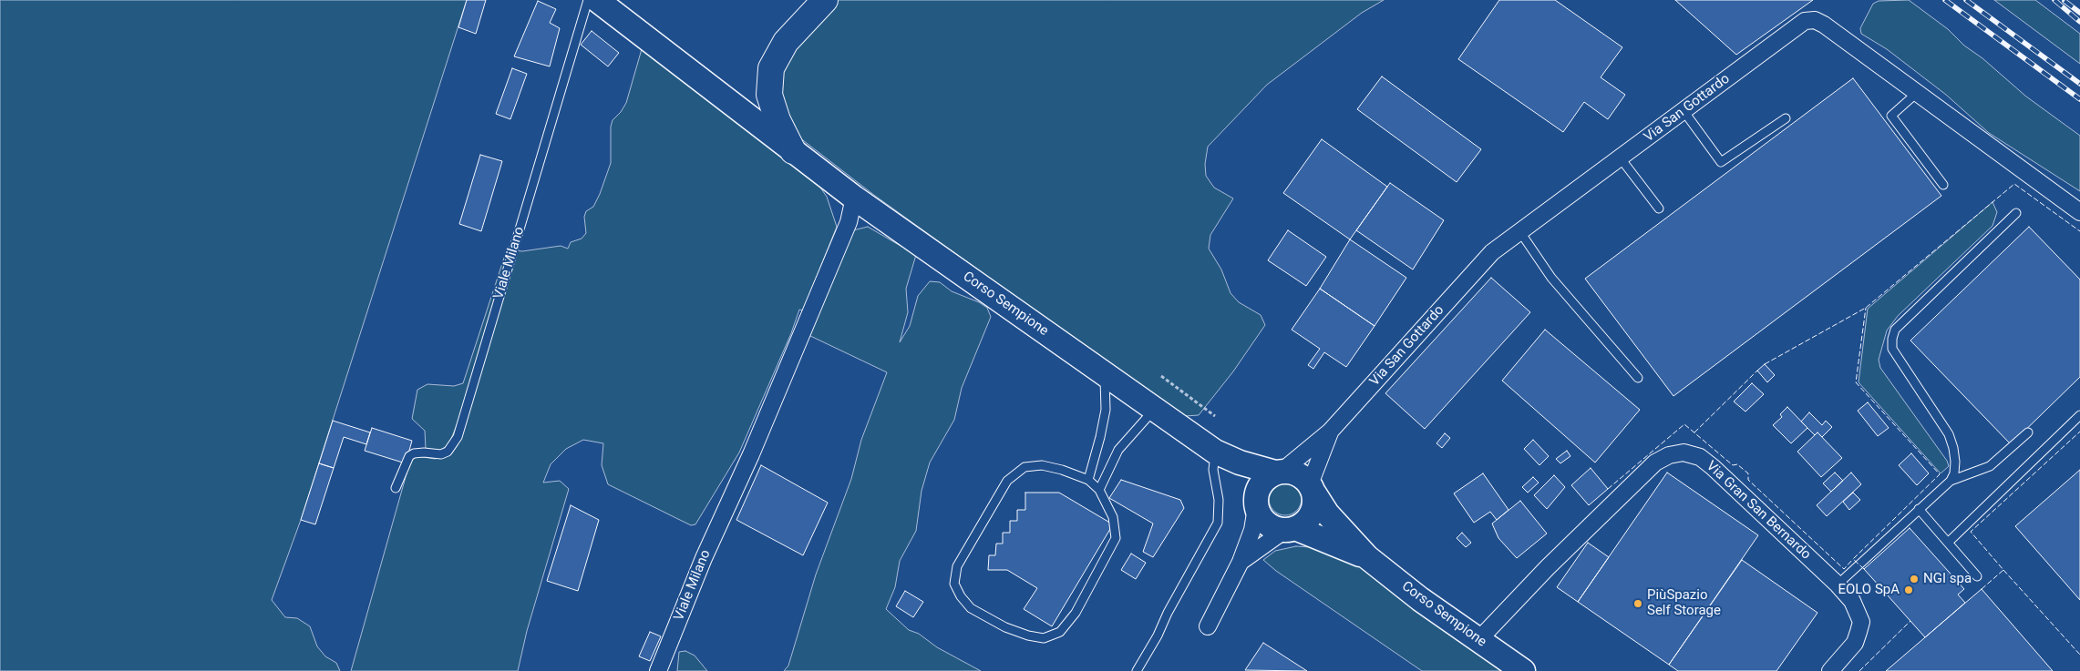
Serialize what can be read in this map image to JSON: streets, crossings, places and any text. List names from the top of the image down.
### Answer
{
  "streets": {
    "main road": ["Corso Sempione"],
    "street": ["Via San Gottardo", "Viale Milano", "Via Gran San Bernardo"]
  },
  "crossings": [
    ["Via San Gottardo", "Corso Sempione"],
    ["Viale Milano", "Corso Sempione"],
    ["Corso Sempione", "Via Gran San Bernardo"]
  ],
  "places": ["NGI spa", "EOLO SpA", "PiùSpazio Self Storage"]
}
